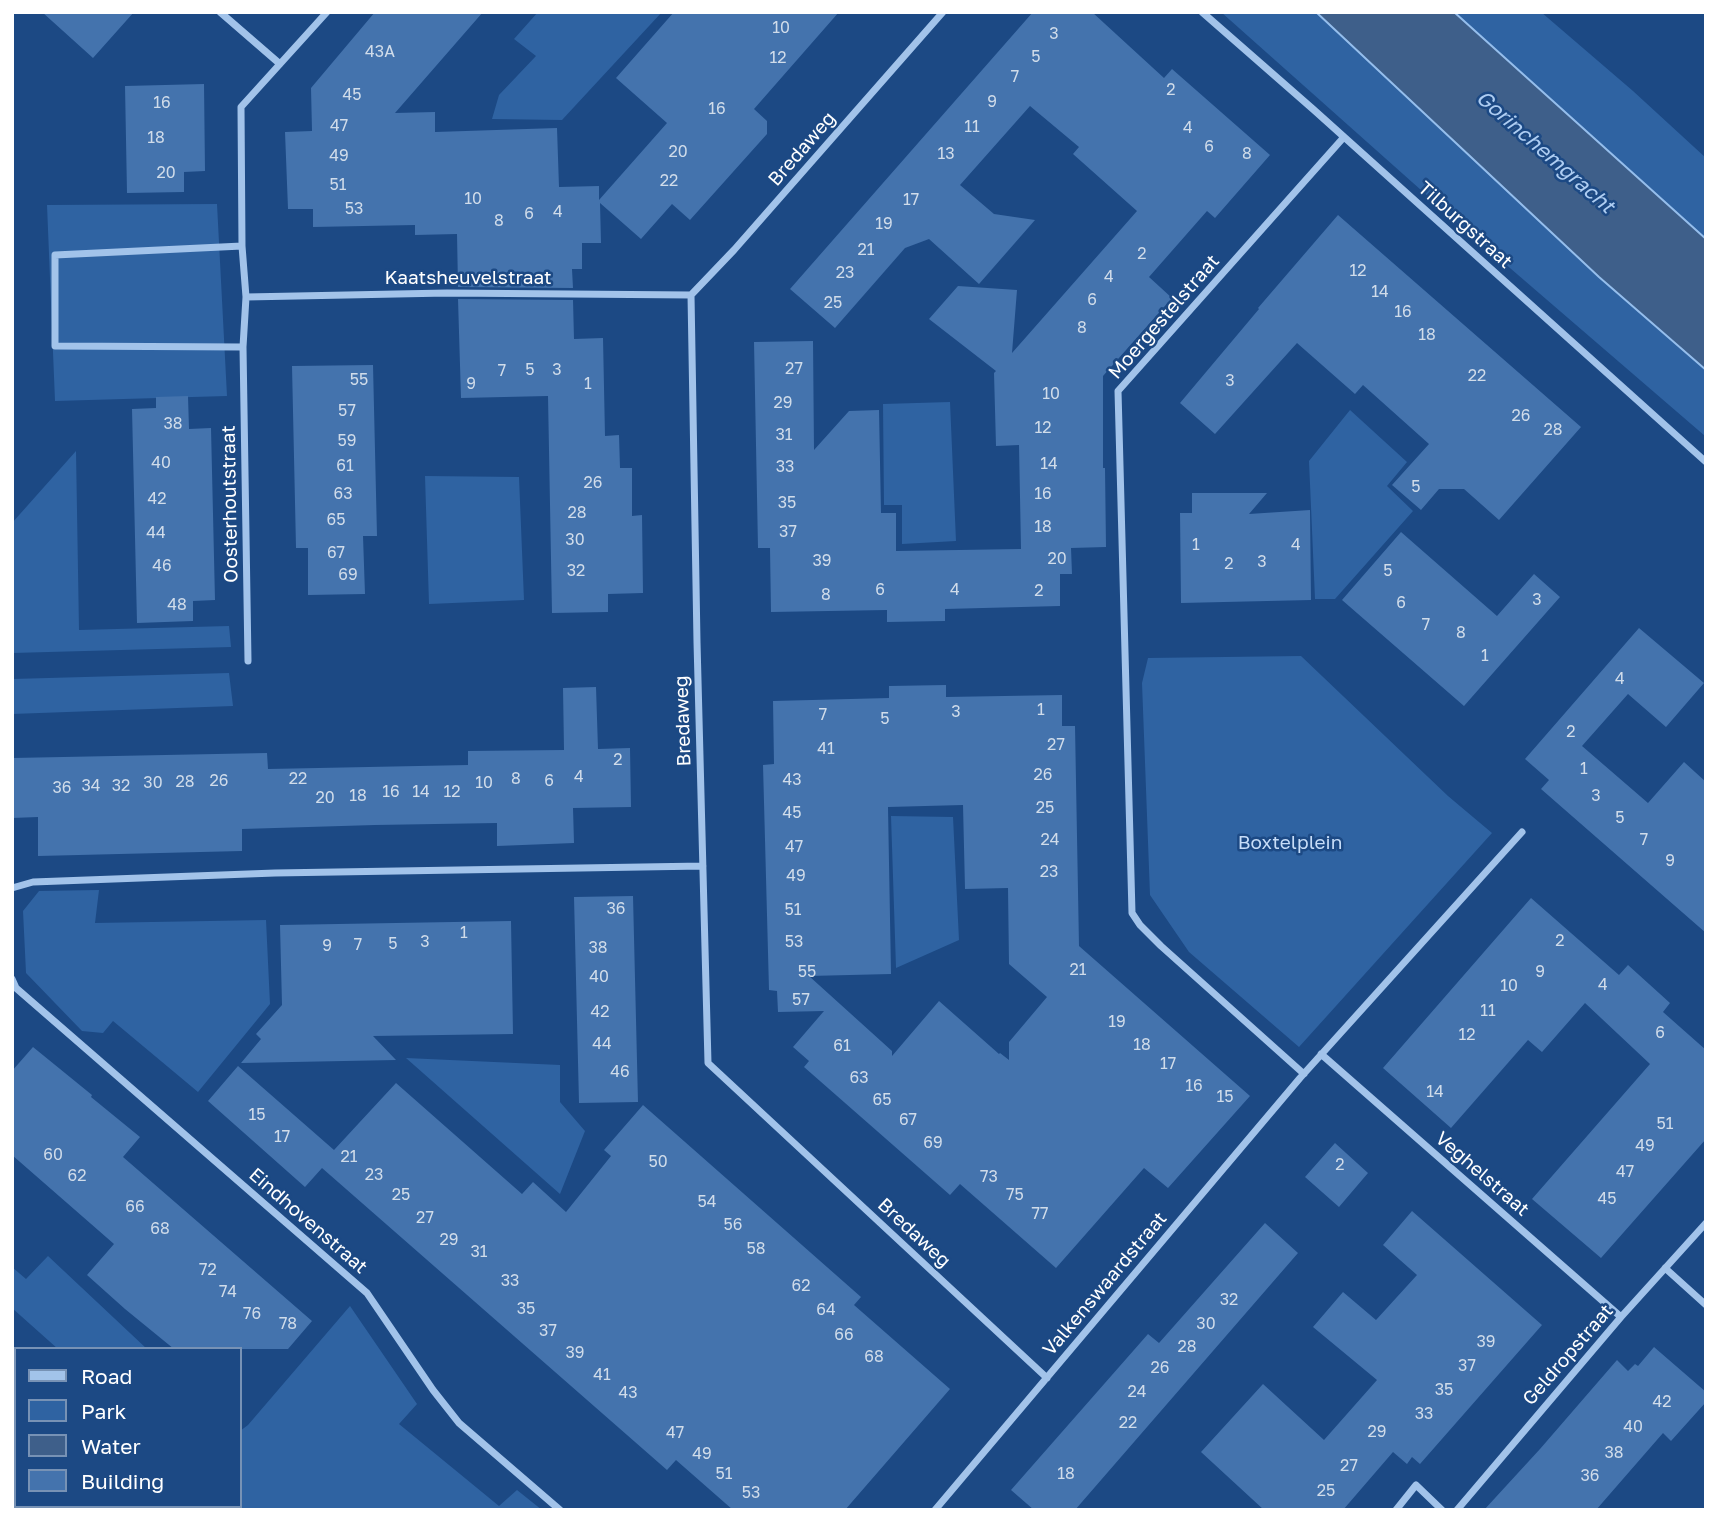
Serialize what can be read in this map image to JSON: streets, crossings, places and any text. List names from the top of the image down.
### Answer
{
  "streets": {
    "street": [
      "Bredaweg",
      "Tilburgstraat",
      "Kaatsheuvelstraat",
      "Moergestelstraat",
      "Oosterhoutstraat",
      "Veghelstraat",
      "Eindhovenstraat",
      "Valkenswaardstraat",
      "Geldropstraat"
    ]
  },
  "crossings": [
    ["Bredaweg", "Kaatsheuvelstraat"],
    ["Bredaweg", "Valkenswaardstraat"],
    ["Tilburgstraat", "Moergestelstraat"],
    ["Kaatsheuvelstraat", "Oosterhoutstraat"],
    ["Moergestelstraat", "Valkenswaardstraat"],
    ["Veghelstraat", "Geldropstraat"]
  ],
  "water": ["Gorinchemgracht"],
  "parks": ["Boxtelplein"],
  "house_numbers": [
    "10",
    "3",
    "43A",
    "5",
    "12",
    "7",
    "2",
    "45",
    "9",
    "16",
    "16",
    "47",
    "11",
    "4",
    "18",
    "6",
    "20",
    "13",
    "8",
    "49",
    "20",
    "22",
    "51",
    "10",
    "17",
    "53",
    "4",
    "6",
    "8",
    "19",
    "21",
    "2",
    "12",
    "23",
    "4",
    "14",
    "6",
    "25",
    "16",
    "8",
    "18",
    "27",
    "5",
    "3",
    "7",
    "22",
    "55",
    "3",
    "9",
    "1",
    "10",
    "29",
    "57",
    "26",
    "38",
    "12",
    "28",
    "31",
    "59",
    "40",
    "14",
    "61",
    "33",
    "26",
    "5",
    "63",
    "16",
    "42",
    "35",
    "28",
    "65",
    "18",
    "37",
    "44",
    "30",
    "1",
    "4",
    "67",
    "20",
    "39",
    "3",
    "2",
    "46",
    "32",
    "5",
    "69",
    "6",
    "4",
    "2",
    "8",
    "3",
    "6",
    "48",
    "7",
    "8",
    "1",
    "4",
    "1",
    "3",
    "7",
    "5",
    "2",
    "27",
    "41",
    "2",
    "1",
    "26",
    "4",
    "22",
    "8",
    "43",
    "26",
    "6",
    "28",
    "30",
    "10",
    "34",
    "32",
    "36",
    "16",
    "14",
    "12",
    "18",
    "3",
    "20",
    "25",
    "45",
    "5",
    "24",
    "7",
    "47",
    "9",
    "23",
    "49",
    "36",
    "51",
    "1",
    "2",
    "3",
    "53",
    "5",
    "7",
    "9",
    "38",
    "21",
    "55",
    "9",
    "40",
    "4",
    "10",
    "57",
    "11",
    "42",
    "19",
    "6",
    "12",
    "44",
    "18",
    "61",
    "17",
    "46",
    "63",
    "16",
    "14",
    "15",
    "65",
    "15",
    "67",
    "51",
    "17",
    "69",
    "49",
    "60",
    "21",
    "50",
    "2",
    "47",
    "23",
    "62",
    "73",
    "25",
    "75",
    "45",
    "54",
    "66",
    "77",
    "27",
    "56",
    "68",
    "29",
    "58",
    "31",
    "72",
    "33",
    "62",
    "74",
    "32",
    "35",
    "64",
    "76",
    "78",
    "30",
    "37",
    "66",
    "39",
    "28",
    "39",
    "68",
    "37",
    "26",
    "41",
    "35",
    "24",
    "43",
    "42",
    "33",
    "22",
    "40",
    "29",
    "47",
    "38",
    "49",
    "27",
    "51",
    "18",
    "36",
    "25",
    "53"
  ],
  "legend": [
    "Road",
    "Park",
    "Water",
    "Building"
  ]
}
